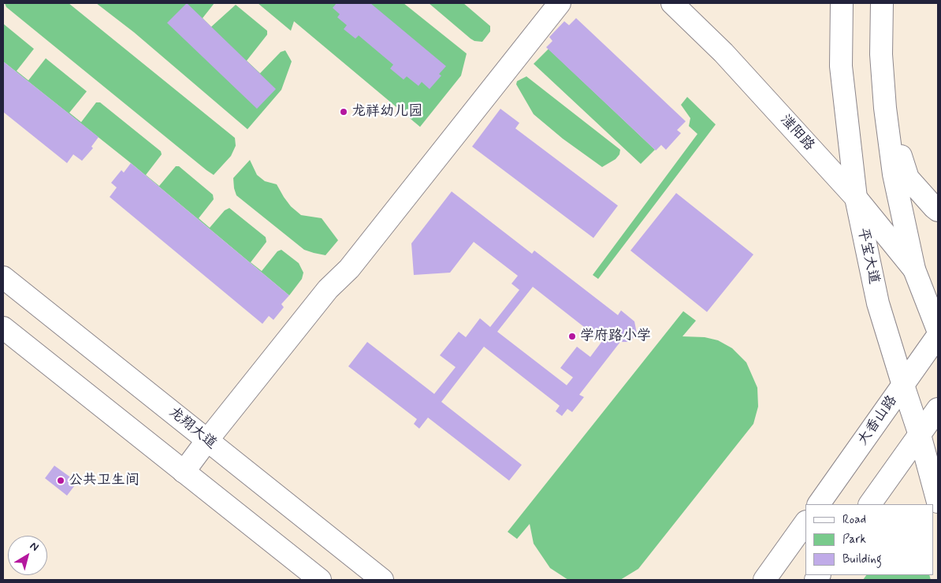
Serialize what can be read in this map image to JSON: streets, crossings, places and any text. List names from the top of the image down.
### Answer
{
  "streets": {
    "main road": [
      "滍阳路",
      "平宝大道",
      "大香山路",
      "龙翔大道"
    ]
  },
  "crossings": [
    ["滍阳路", "平宝大道"],
    ["平宝大道", "大香山路"]
  ],
  "places": ["龙祥幼儿园", "学府路小学", "公共卫生间"],
  "legend": ["Road", "Park", "Building"],
  "north": "top right"
}
